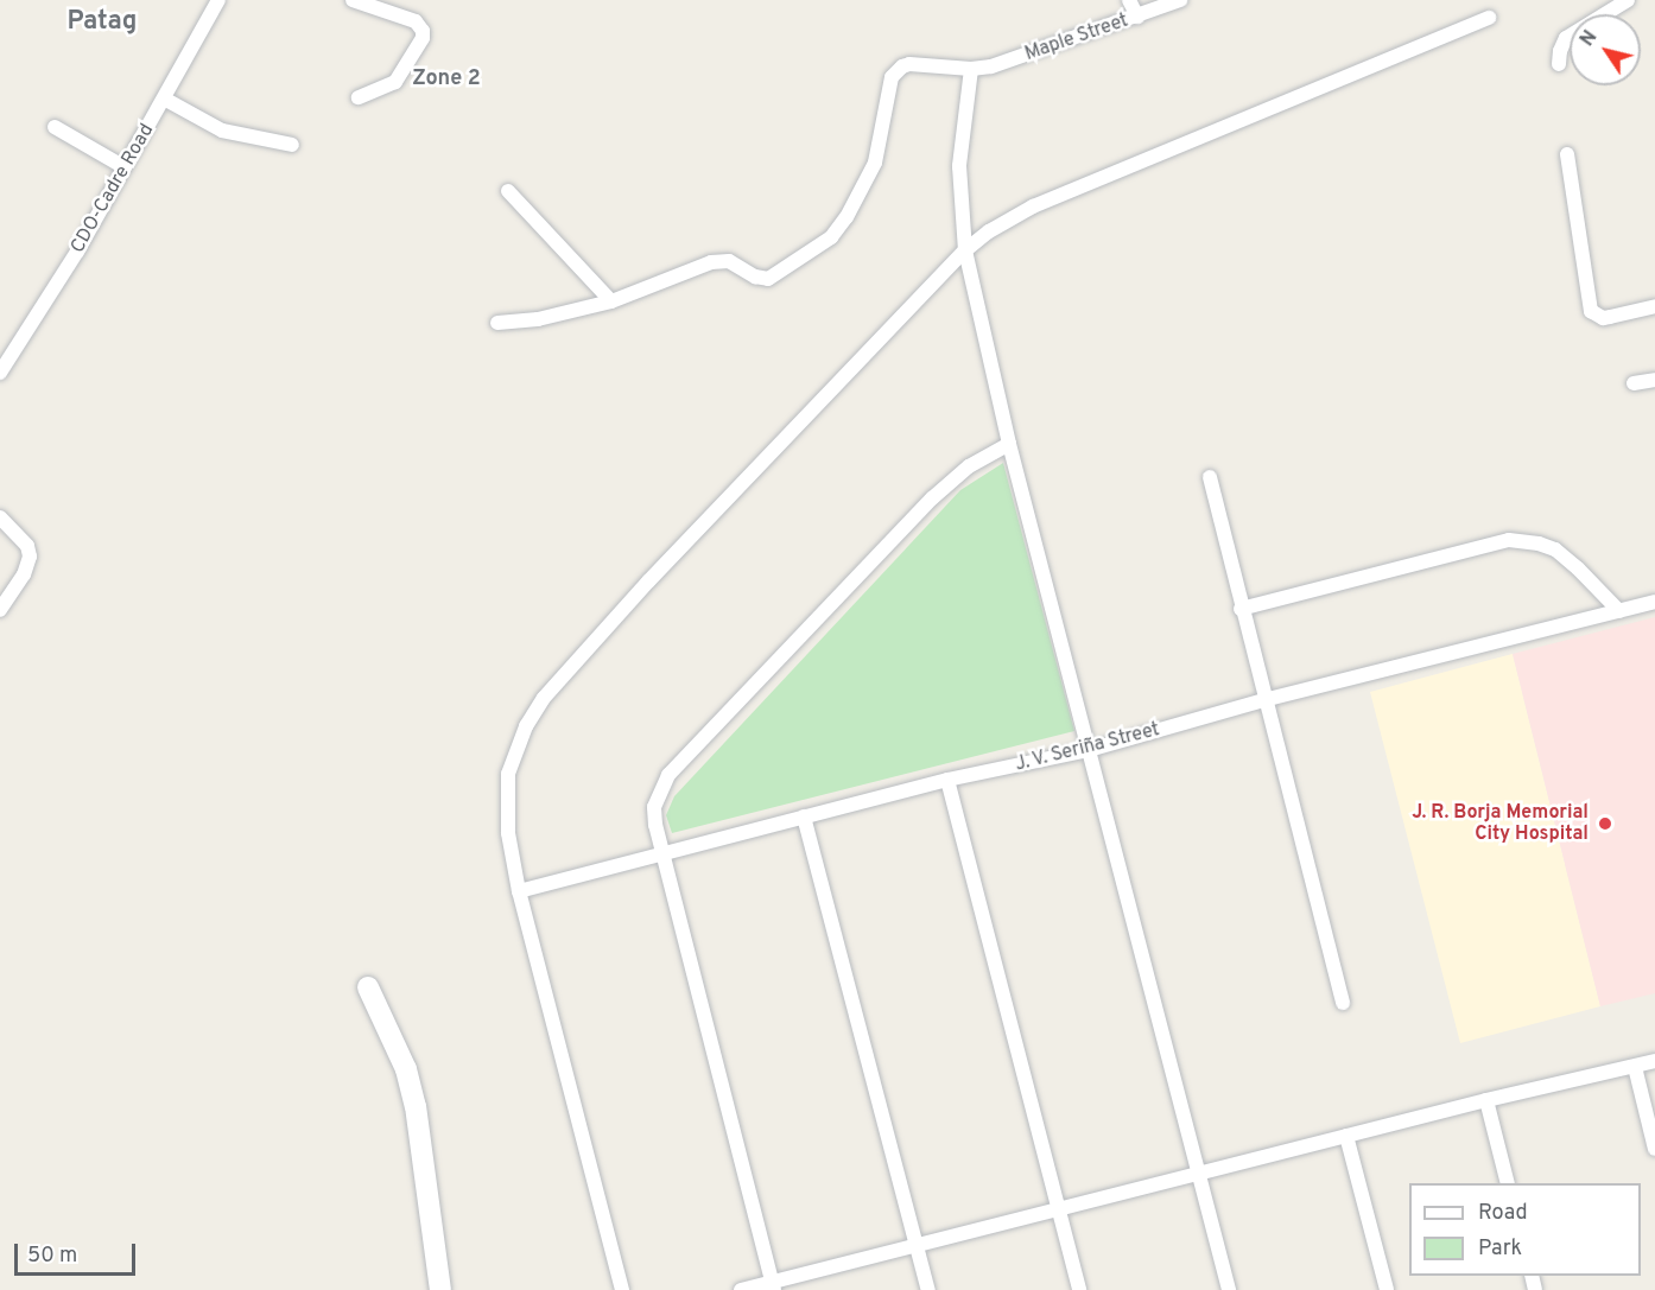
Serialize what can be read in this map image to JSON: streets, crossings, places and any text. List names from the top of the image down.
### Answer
{
  "streets": {
    "street": ["Maple Street", "CDO-Cadre Road", "J. V. Seriña Street"]
  },
  "districts": ["Patag", "Zone 2"],
  "places": ["J. R. Borja Memorial City Hospital"],
  "legend": ["Road", "Park"],
  "scale_bar": "50 m",
  "north": "top left"
}
